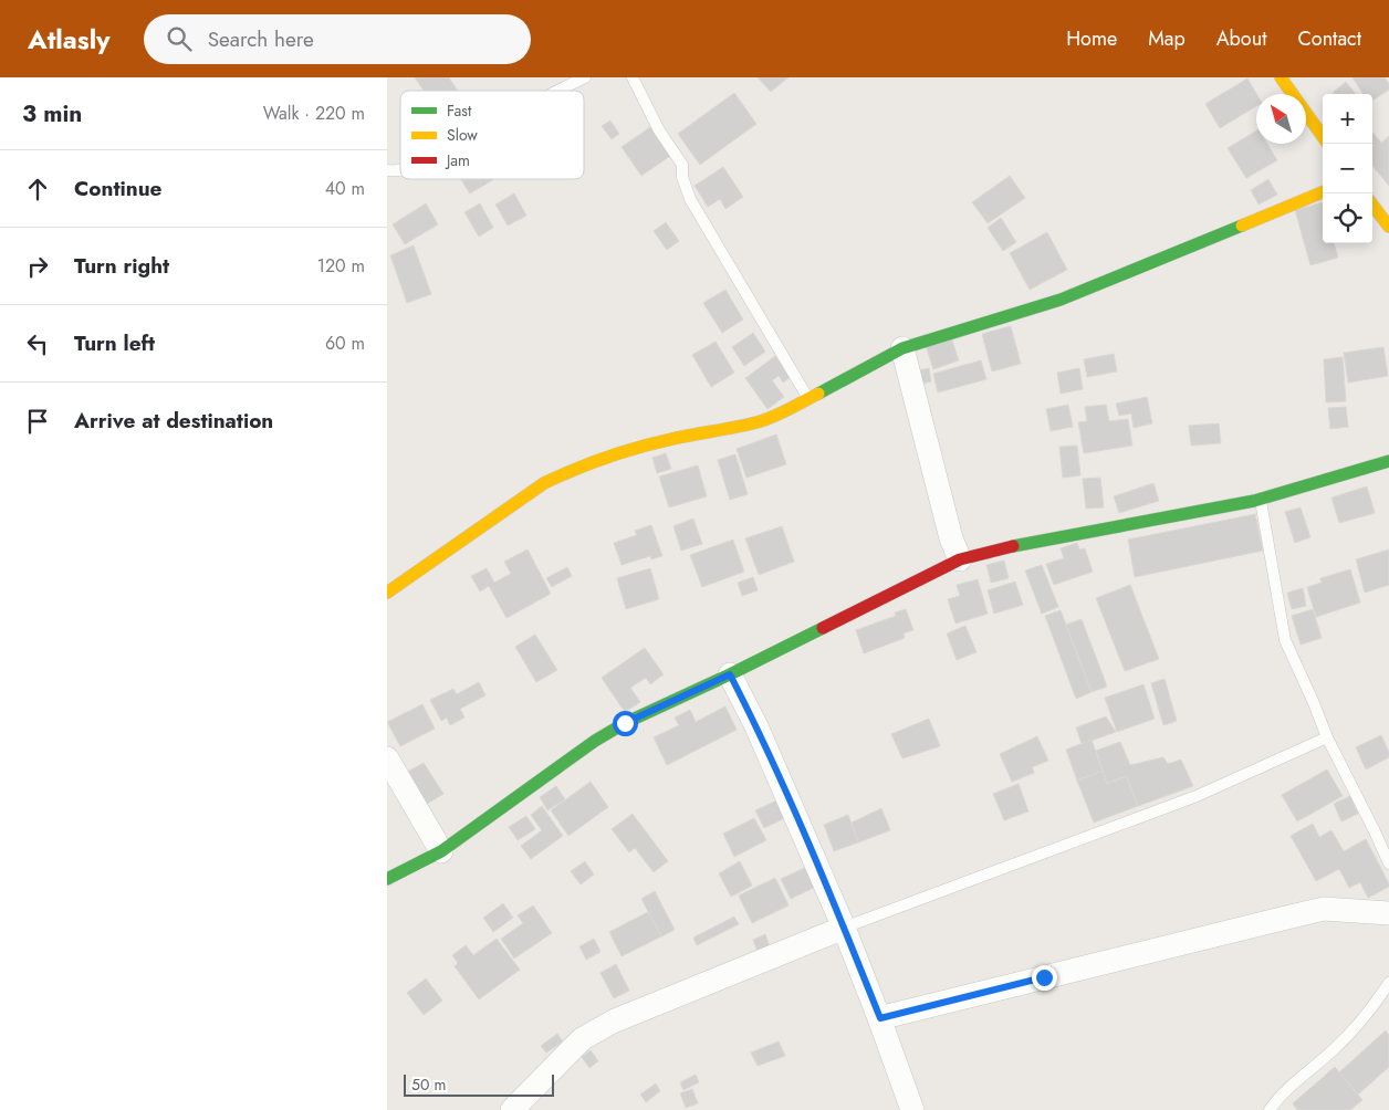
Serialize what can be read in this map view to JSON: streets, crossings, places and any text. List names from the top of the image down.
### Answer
{
  "legend": ["Fast", "Slow", "Jam"],
  "scale_bar": "50 m",
  "north": "top left",
  "page": {
    "header": "Atlasly",
    "search": "Search here",
    "nav": [
      "Home",
      "Map",
      "About",
      "Contact"
    ],
    "heading": ["3 min", "Walk · 220 m"],
    "map_buttons": ["+", "−"],
    "list": [
      ["Continue", "40 m"],
      ["Turn right", "120 m"],
      ["Turn left", "60 m"],
      "Arrive at destination"
    ],
    "scale": "50 m"
  }
}
